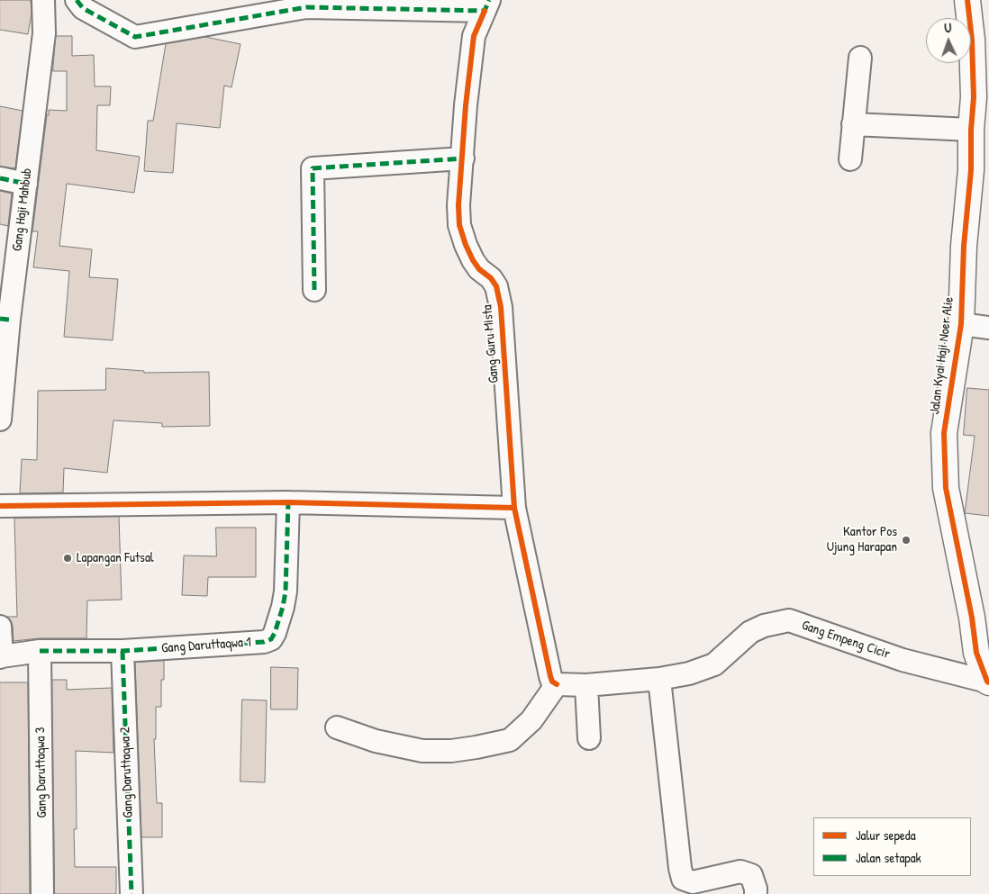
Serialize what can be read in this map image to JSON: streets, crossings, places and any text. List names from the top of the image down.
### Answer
{
  "streets": {
    "street": [
      "Gang Haji Mahbub",
      "Gang Guru Mista",
      "Jalan Kyai Haji Noer Alie",
      "Gang Empeng Cicir",
      "Gang Daruttaqwa 1",
      "Gang Daruttaqwa 3",
      "Gang Daruttaqwa 2"
    ]
  },
  "crossings": [
    ["Gang Guru Mista", "Gang Empeng Cicir"],
    ["Jalan Kyai Haji Noer Alie", "Gang Empeng Cicir"],
    ["Gang Daruttaqwa 1", "Gang Daruttaqwa 3"],
    ["Gang Daruttaqwa 1", "Gang Daruttaqwa 2"]
  ],
  "places": ["Kantor Pos Ujung Harapan", "Lapangan Futsal"],
  "legend": ["Jalur sepeda", "Jalan setapak"],
  "north": "top"
}
